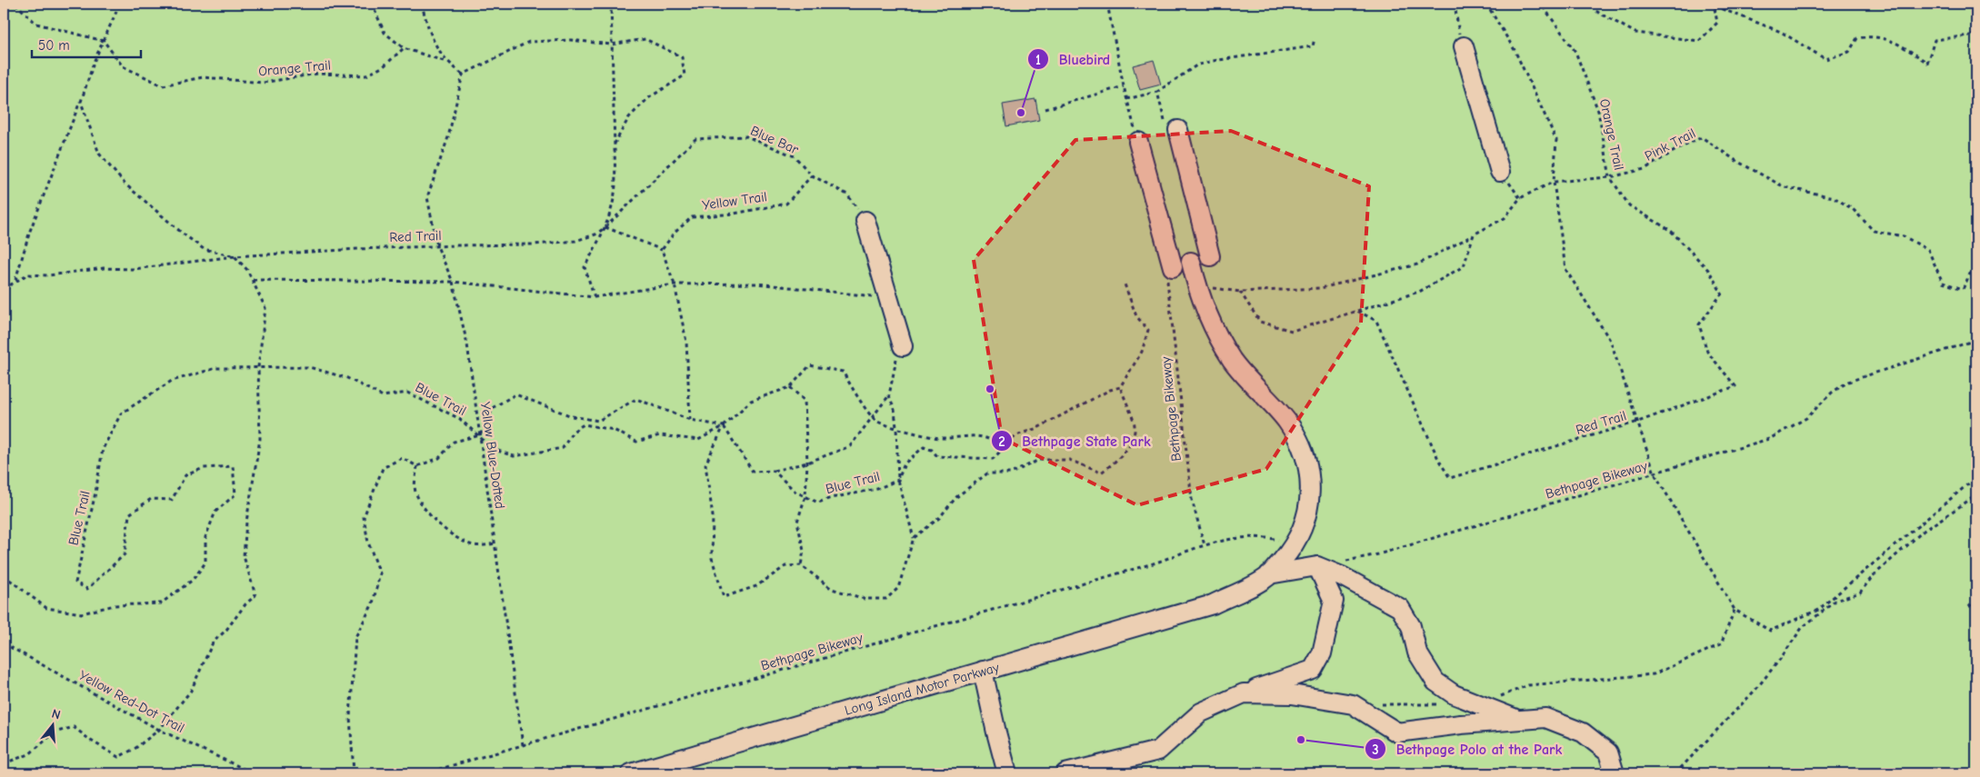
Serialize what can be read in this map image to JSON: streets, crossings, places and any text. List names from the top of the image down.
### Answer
{
  "streets": {
    "street": ["Long Island Motor Parkway"],
    "path": [
      "Orange Trail",
      "Blue Bar",
      "Pink Trail",
      "Yellow Trail",
      "Red Trail",
      "Blue Trail",
      "Bethpage Bikeway",
      "Yellow Blue-Dotted",
      "Yellow Red-Dot Trail"
    ]
  },
  "crossings": [
    ["Orange Trail", "Pink Trail"],
    ["Orange Trail", "Red Trail"],
    ["Blue Bar", "Yellow Trail"],
    ["Blue Bar", "Red Trail"],
    ["Red Trail", "Bethpage Bikeway"],
    ["Red Trail", "Yellow Blue-Dotted"],
    ["Blue Trail", "Yellow Blue-Dotted"],
    ["Bethpage Bikeway", "Yellow Blue-Dotted"]
  ],
  "places": ["Bluebird", "Bethpage State Park", "Bethpage Polo at the Park"],
  "scale_bar": "50 m",
  "north": "top"
}
